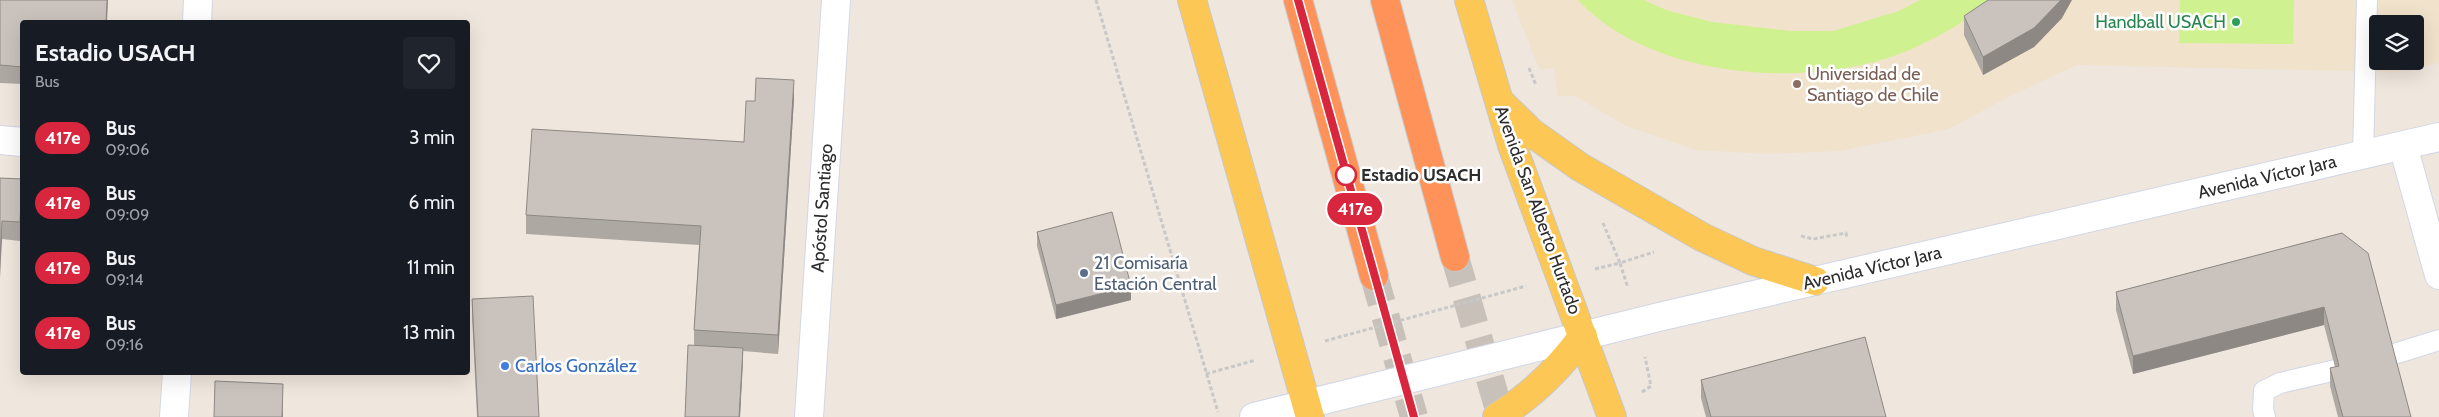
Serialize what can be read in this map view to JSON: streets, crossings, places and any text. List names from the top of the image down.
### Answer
{
  "streets": {
    "main road": ["Avenida Víctor Jara", "Apóstol Santiago", "Avenida San Alberto Hurtado"]
  },
  "crossings": [
    ["Avenida Víctor Jara", "Avenida San Alberto Hurtado"]
  ],
  "places": [
    "Handball USACH",
    "Universidad de Santiago de Chile",
    "Estadio USACH",
    "21 Comisaría Estación Central",
    "Carlos González"
  ],
  "lines": ["bus line 417e"],
  "page": {
    "on_map": "417e",
    "heading": ["Estadio USACH", "Bus"],
    "list": [
      {
        "mark": "417e",
        "name": "Bus",
        "note": "09:06",
        "value": "3 min"
      },
      {
        "mark": "417e",
        "name": "Bus",
        "note": "09:09",
        "value": "6 min"
      },
      {
        "mark": "417e",
        "name": "Bus",
        "note": "09:14",
        "value": "11 min"
      },
      {
        "mark": "417e",
        "name": "Bus",
        "note": "09:16",
        "value": "13 min"
      }
    ]
  }
}
